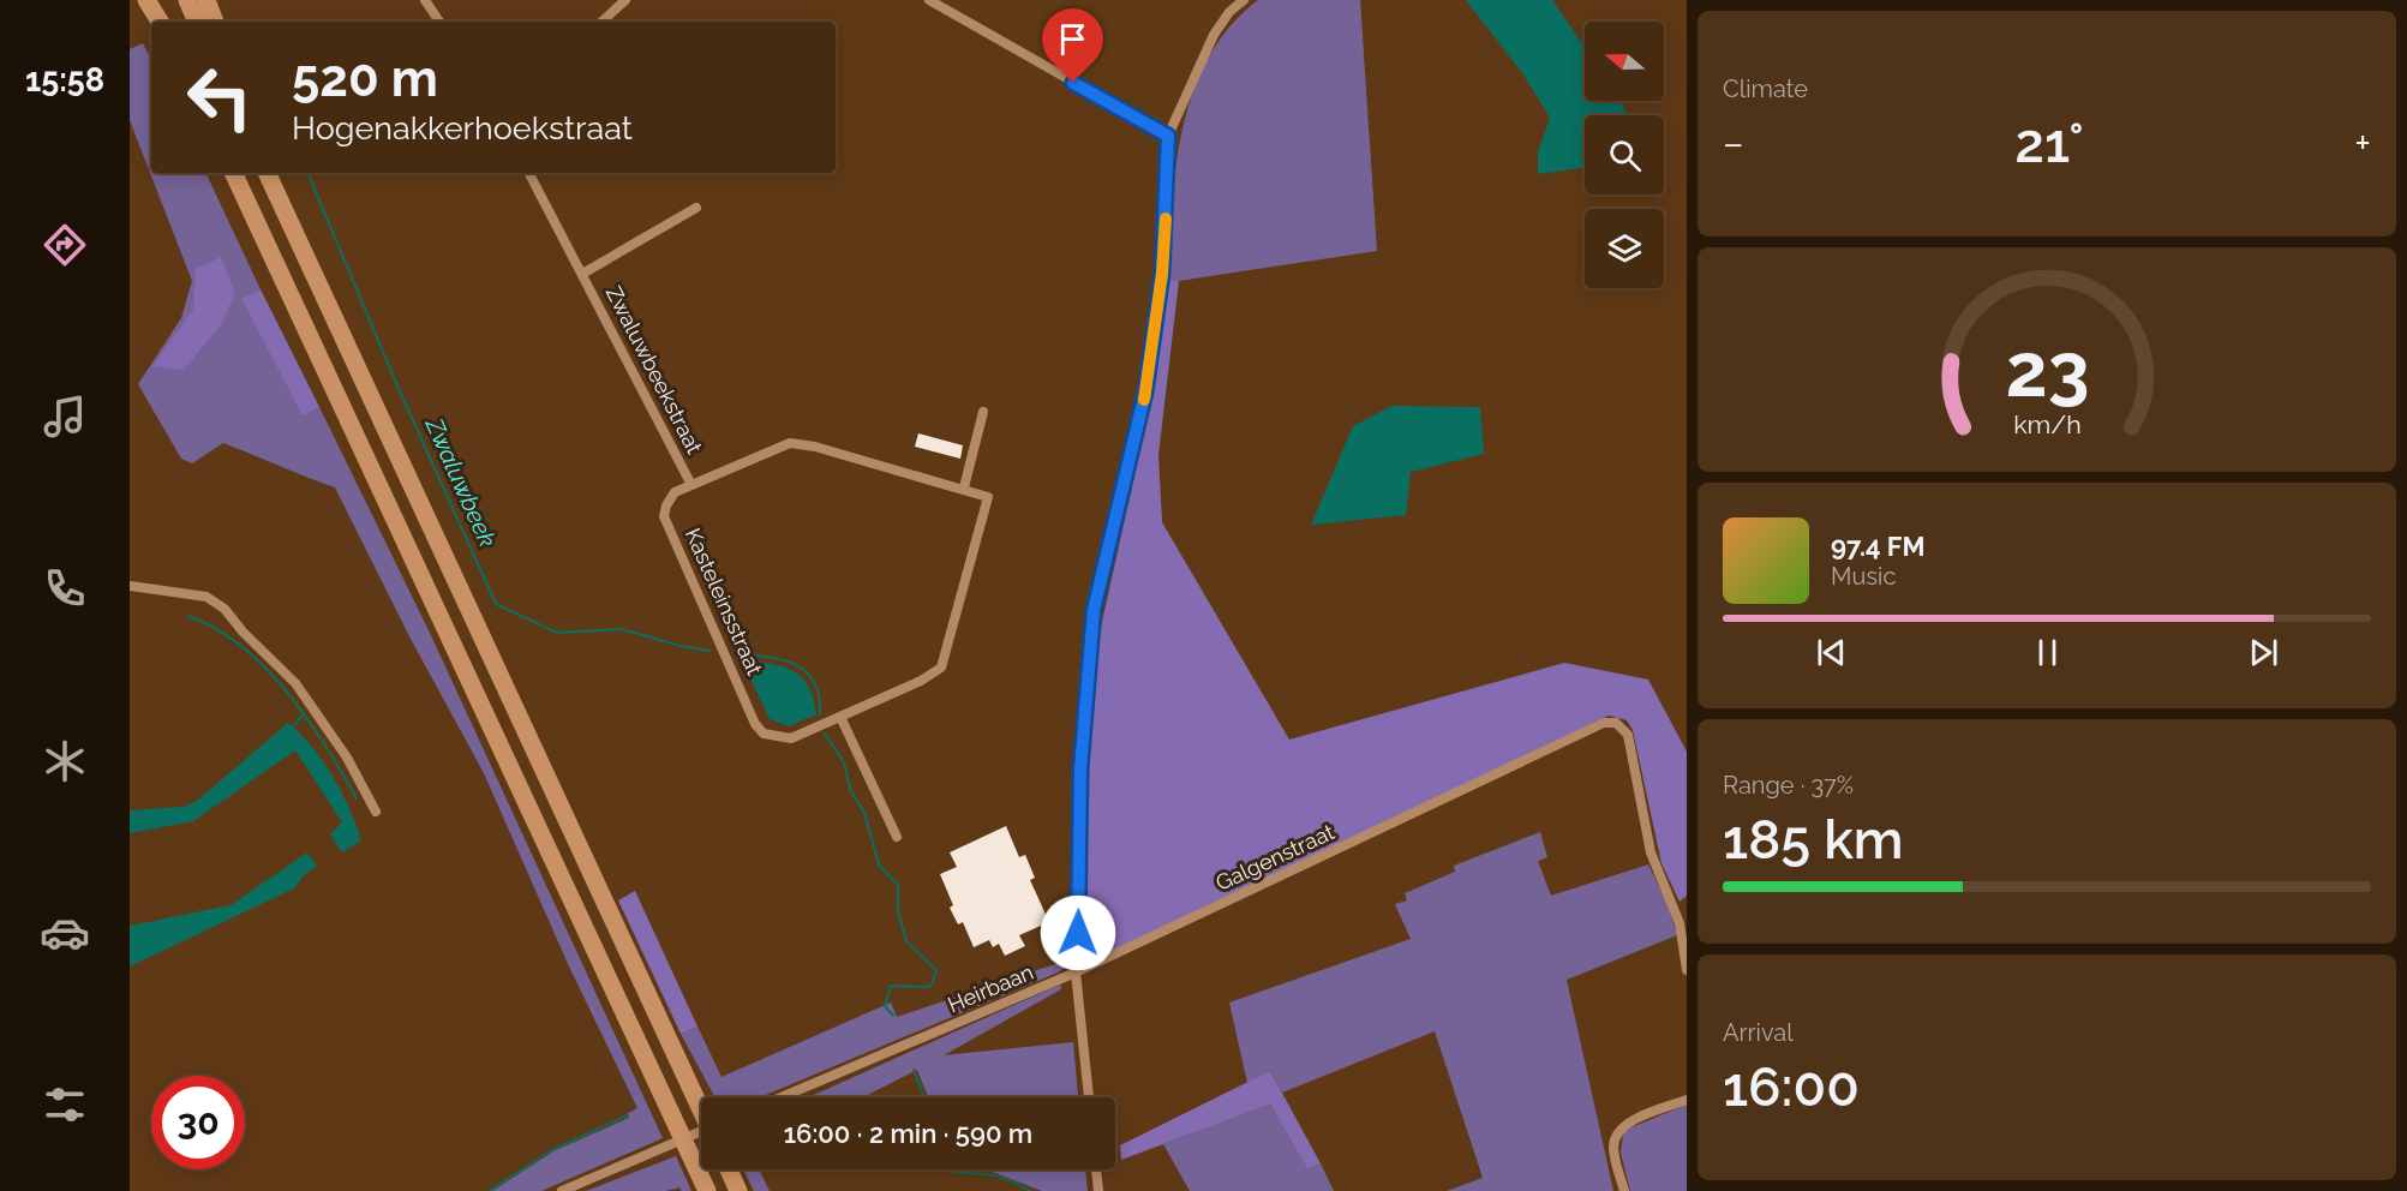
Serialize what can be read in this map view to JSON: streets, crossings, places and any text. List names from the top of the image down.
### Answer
{
  "streets": {
    "street": [
      "Zwaluwbeekstraat",
      "Kasteleinsstraat",
      "Galgenstraat",
      "Heirbaan"
    ]
  },
  "crossings": [
    ["Zwaluwbeekstraat", "Kasteleinsstraat"],
    ["Galgenstraat", "Heirbaan"]
  ],
  "water": ["Zwaluwbeek"],
  "north": "left",
  "page": {
    "tabs": "15:58",
    "tile": [
      "Climate",
      ["Range · 37%", "185 km"],
      ["Arrival", "16:00"]
    ],
    "turn": ["520 m", "Hogenakkerhoekstraat"],
    "heat": ["−", "21°", "+"],
    "song": ["97.4 FM", "Music"],
    "limit": "30",
    "trip": "16:00 · 2 min · 590 m",
    "gauge": ["23", "km/h"]
  }
}
